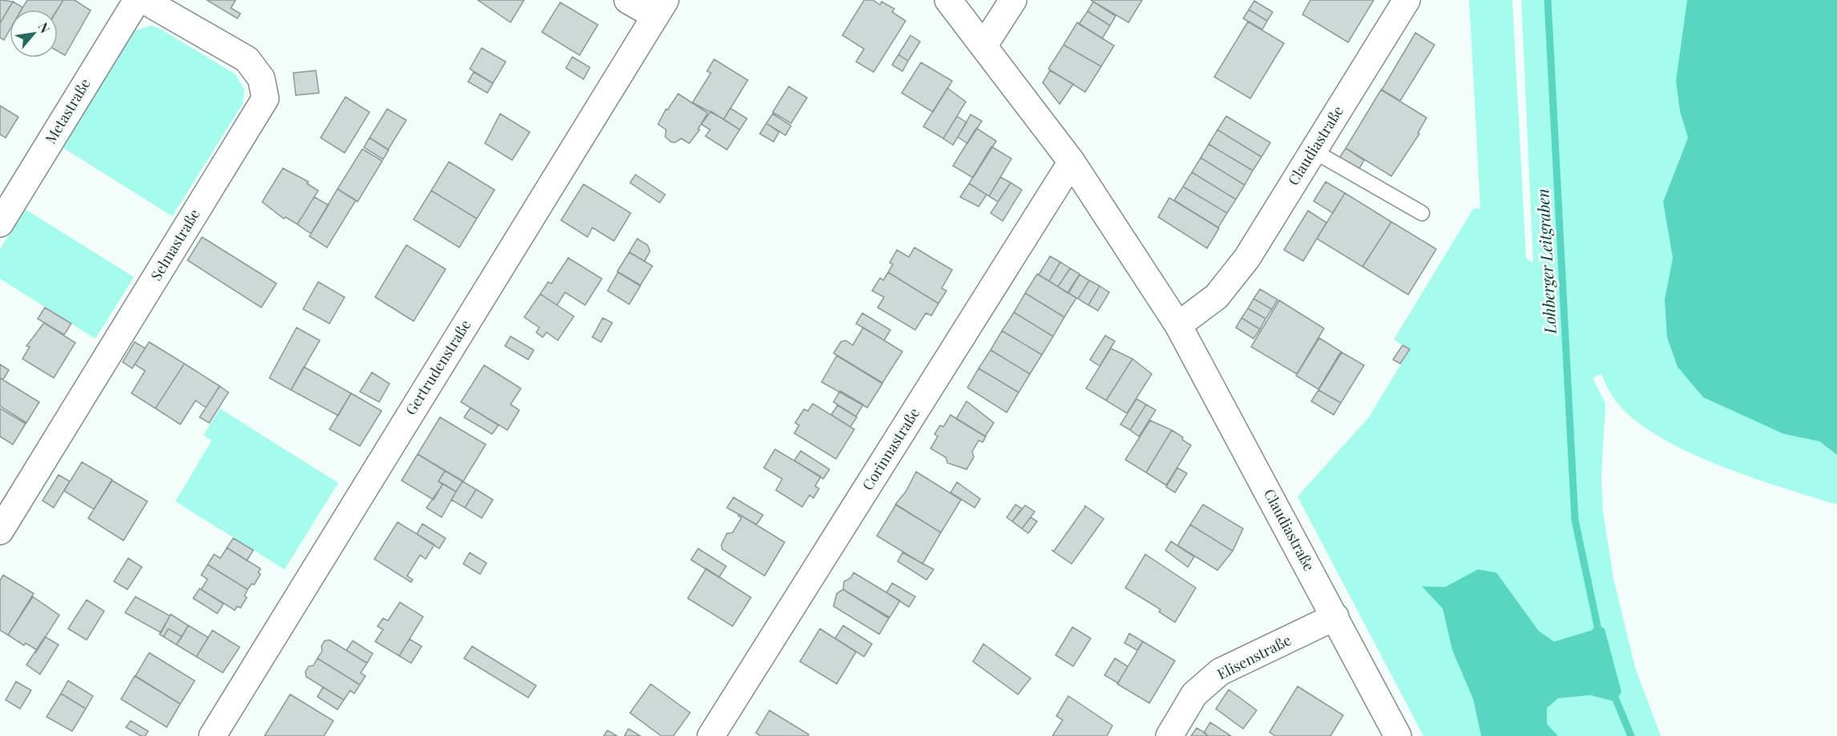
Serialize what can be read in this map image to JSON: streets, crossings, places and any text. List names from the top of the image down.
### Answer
{
  "streets": {
    "street": [
      "Metastraße",
      "Claudiastraße",
      "Selmastraße",
      "Gertrudenstraße",
      "Corinnastraße",
      "Elisenstraße"
    ]
  },
  "crossings": [
    ["Claudiastraße", "Corinnastraße"],
    ["Claudiastraße", "Elisenstraße"]
  ],
  "water": ["Lohberger Leitgraben"],
  "north": "top right"
}
